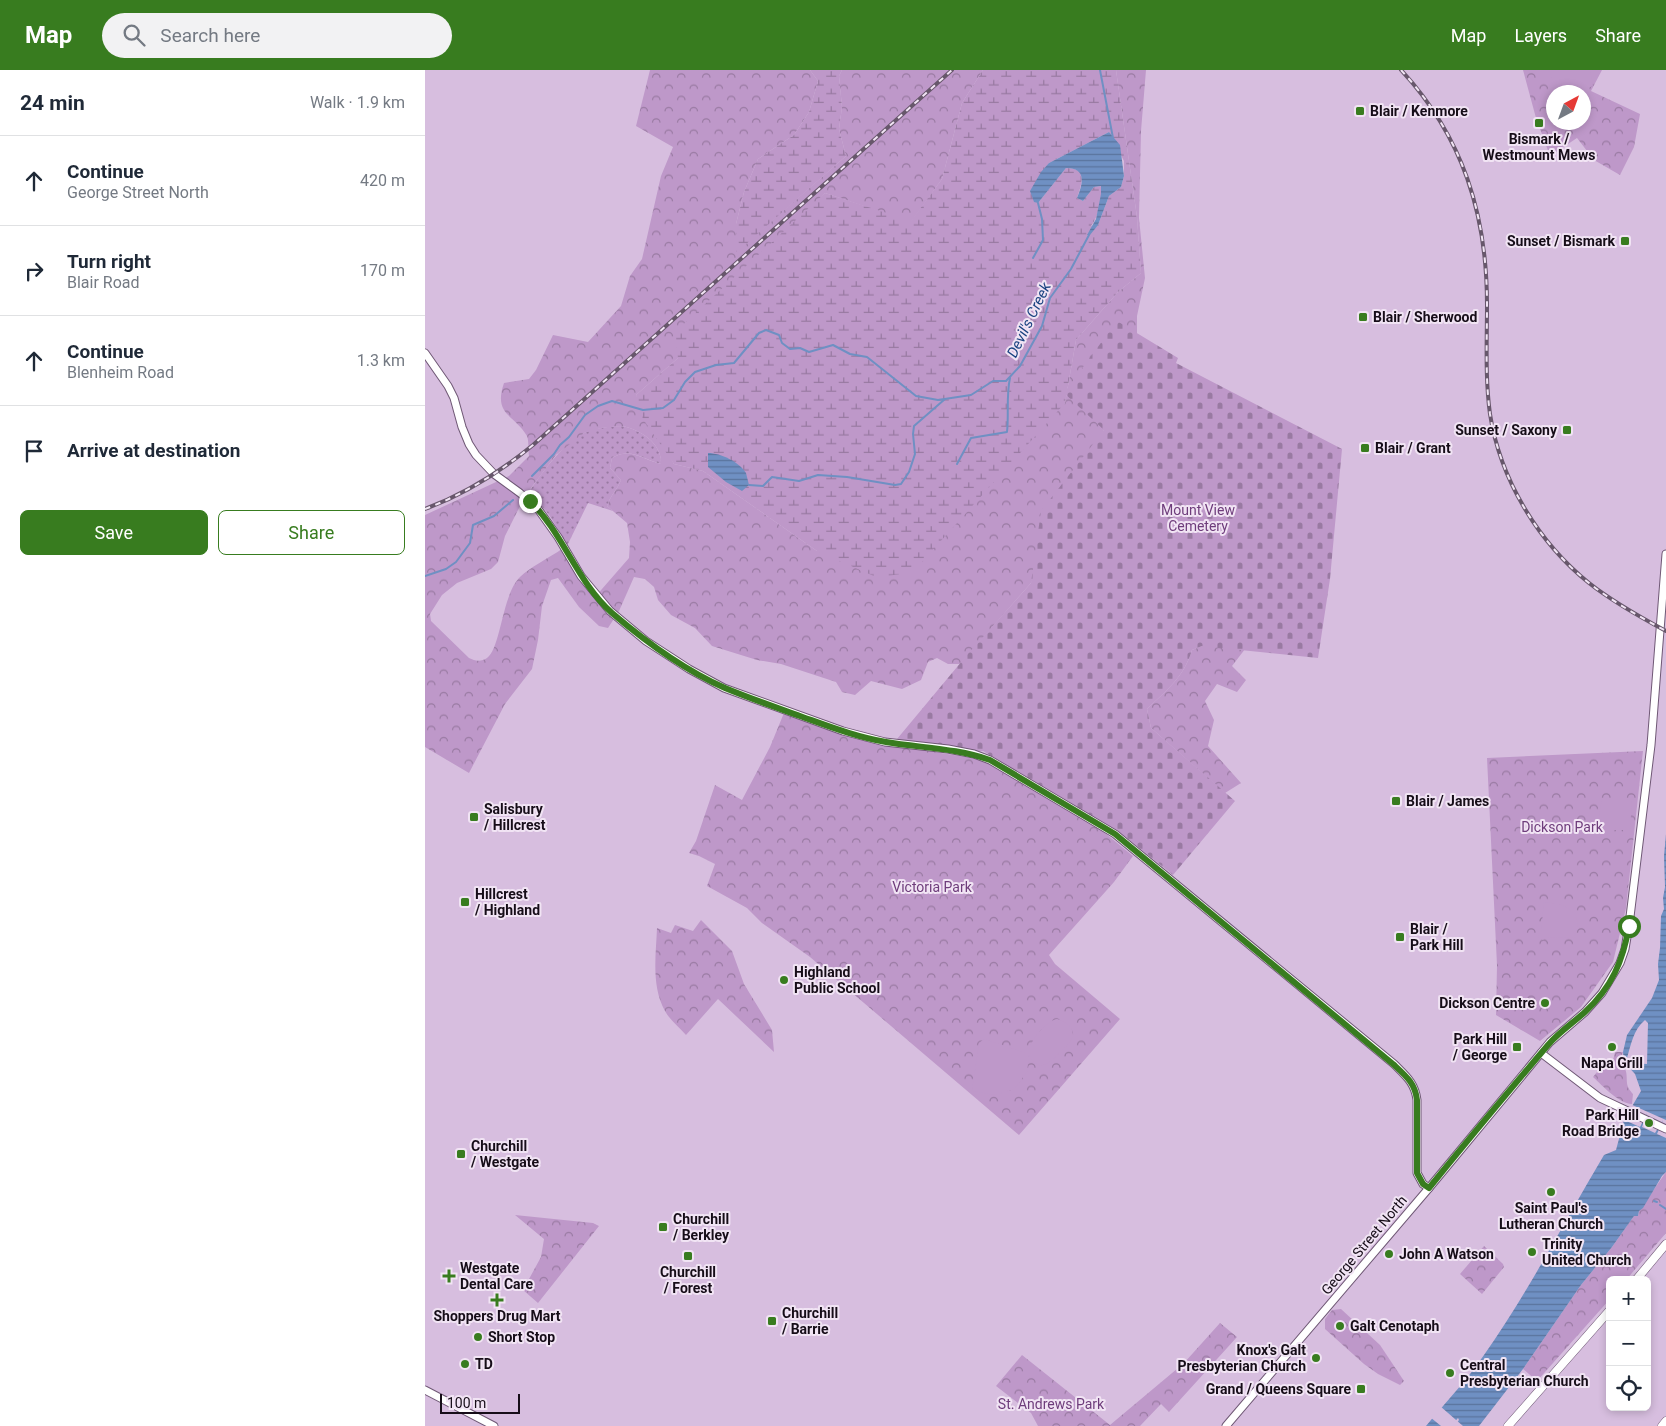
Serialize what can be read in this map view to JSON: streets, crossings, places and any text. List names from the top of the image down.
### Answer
{
  "streets": {
    "main road": ["George Street North"]
  },
  "water": ["Devil's Creek"],
  "parks": [
    "Mount View Cemetery",
    "Dickson Park",
    "Victoria Park",
    "St. Andrews Park"
  ],
  "places": {
    "transit": [
      "Blair / Kenmore",
      "Bismark / Westmount Mews",
      "Sunset / Bismark",
      "Blair / Sherwood",
      "Sunset / Saxony",
      "Blair / Grant",
      "Blair / James",
      "Salisbury / Hillcrest",
      "Hillcrest / Highland",
      "Blair / Park Hill",
      "Park Hill / George",
      "Churchill / Westgate",
      "Churchill / Berkley",
      "Churchill / Forest",
      "Churchill / Barrie",
      "Grand / Queens Square"
    ],
    "other": [
      "Highland Public School",
      "Dickson Centre",
      "Napa Grill",
      "Park Hill Road Bridge",
      "Saint Paul's Lutheran Church",
      "Trinity United Church",
      "John A Watson",
      "Galt Cenotaph",
      "Short Stop",
      "Knox's Galt Presbyterian Church",
      "TD",
      "Central Presbyterian Church"
    ],
    "health": ["Westgate Dental Care", "Shoppers Drug Mart"]
  },
  "scale_bar": "100 m",
  "north": "top right",
  "page": {
    "header": "Map",
    "search": "Search here",
    "nav": ["Map", "Layers", "Share"],
    "heading": ["24 min", "Walk · 1.9 km"],
    "list": [
      ["Continue", "George Street North", "420 m"],
      ["Turn right", "Blair Road", "170 m"],
      ["Continue", "Blenheim Road", "1.3 km"],
      "Arrive at destination"
    ],
    "buttons": ["Save", "Share"],
    "map_buttons": ["+", "−"],
    "scale": "100 m"
  }
}
